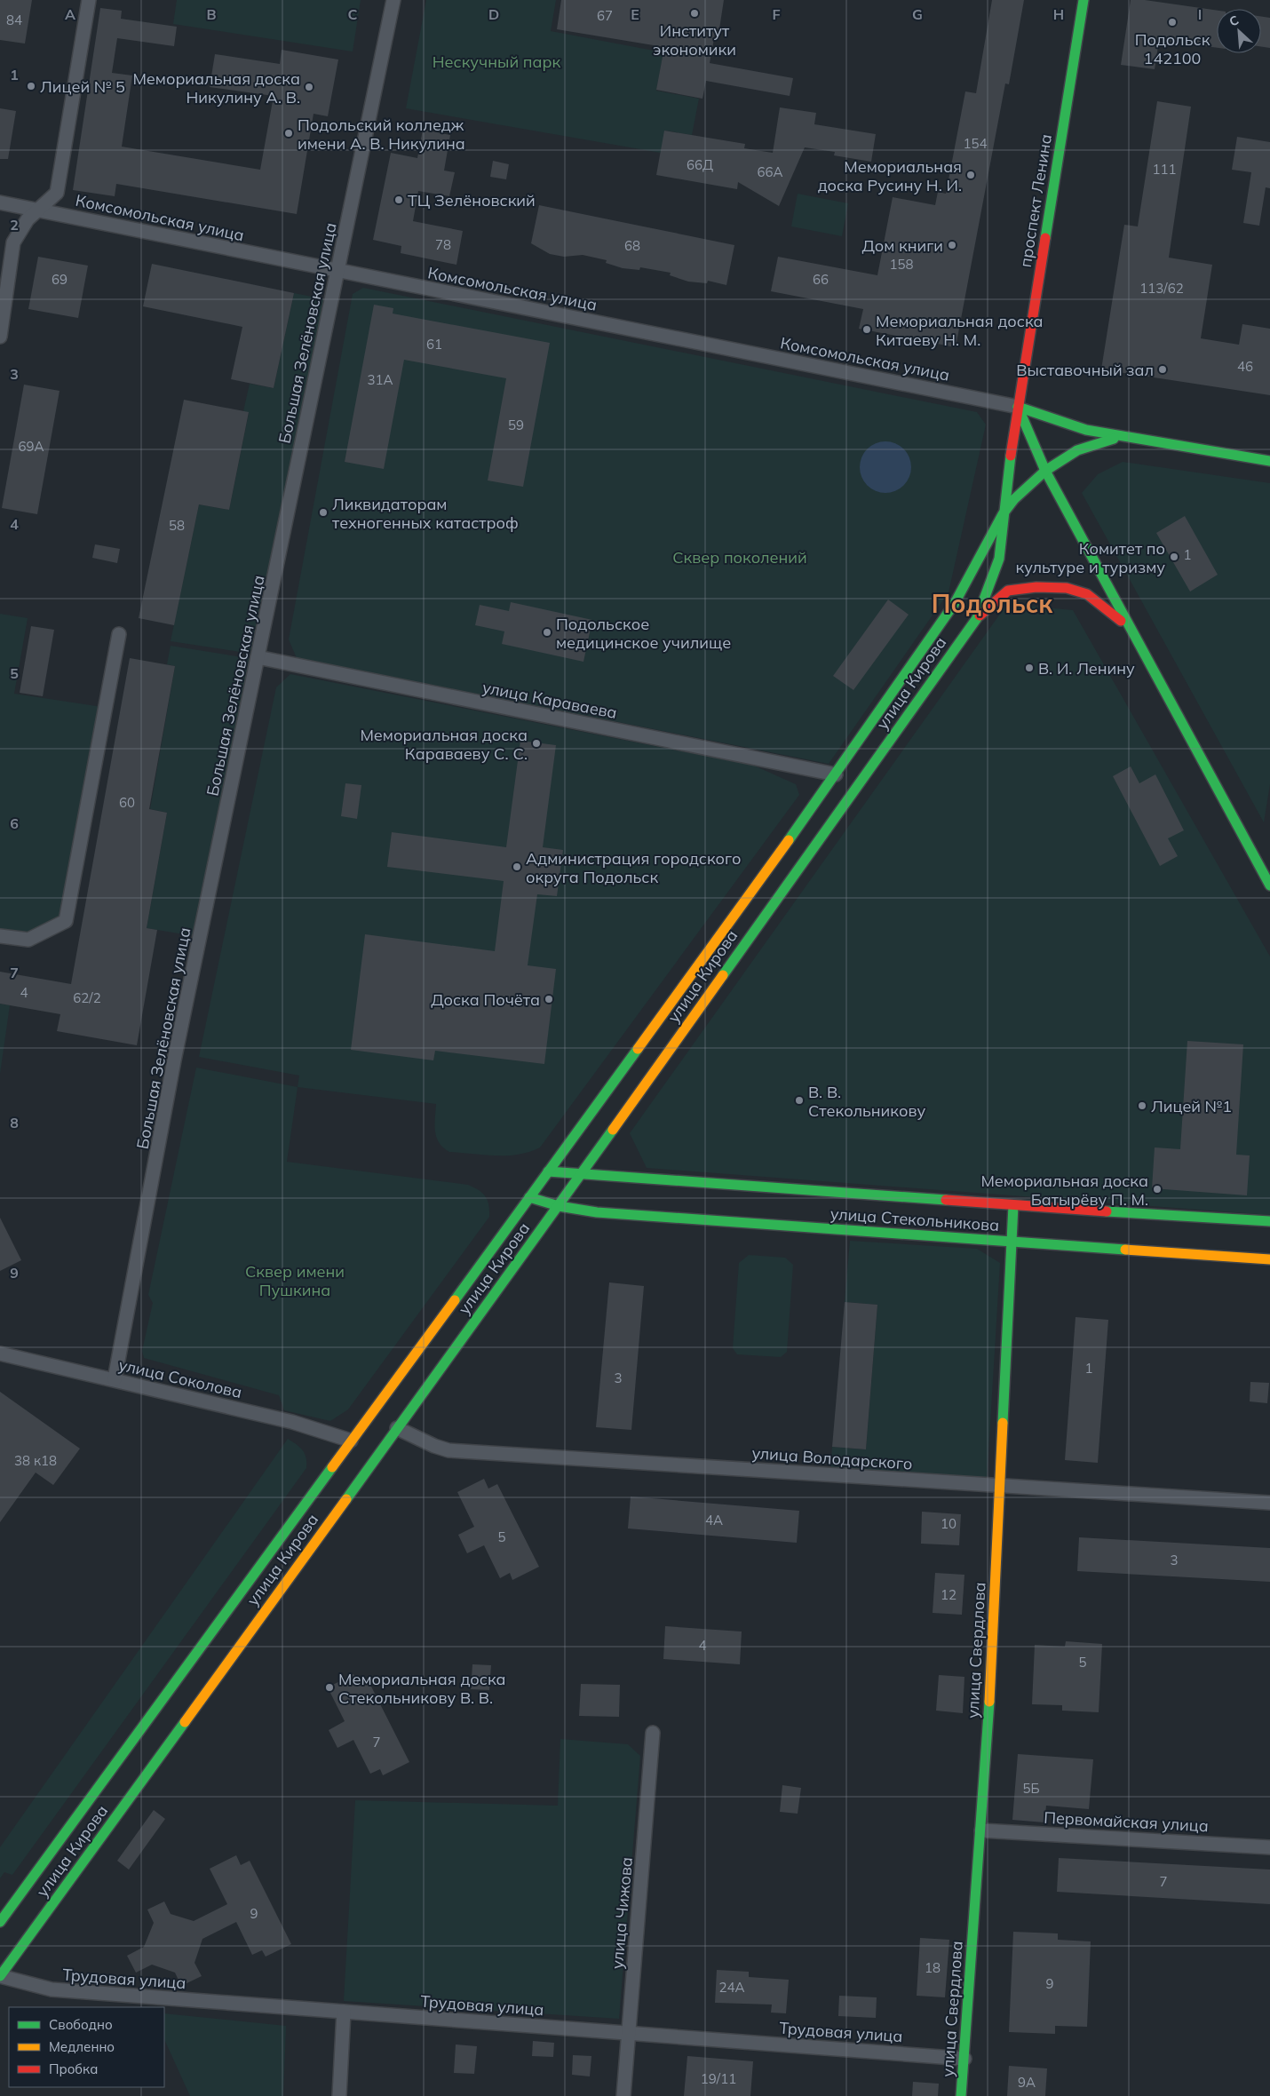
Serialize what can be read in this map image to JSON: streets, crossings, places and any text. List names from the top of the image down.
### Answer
{
  "streets": {
    "main road": [
      "проспект Ленина",
      "улица Кирова",
      "улица Стекольникова",
      "улица Свердлова"
    ],
    "street": [
      "Комсомольская улица",
      "Большая Зелёновская улица",
      "улица Караваева",
      "улица Соколова",
      "улица Володарского",
      "Первомайская улица",
      "улица Чижова",
      "Трудовая улица"
    ]
  },
  "crossings": [
    ["проспект Ленина", "Комсомольская улица"],
    ["проспект Ленина", "улица Кирова"],
    ["Комсомольская улица", "Большая Зелёновская улица"],
    ["Большая Зелёновская улица", "улица Караваева"],
    ["Большая Зелёновская улица", "улица Соколова"],
    ["улица Кирова", "улица Караваева"],
    ["улица Кирова", "улица Стекольникова"],
    ["улица Кирова", "улица Соколова"],
    ["улица Кирова", "улица Володарского"],
    ["улица Кирова", "Трудовая улица"],
    ["улица Стекольникова", "улица Свердлова"],
    ["улица Володарского", "улица Свердлова"],
    ["улица Свердлова", "Первомайская улица"],
    ["улица Свердлова", "Трудовая улица"],
    ["улица Чижова", "Трудовая улица"]
  ],
  "districts": ["Подольск"],
  "parks": ["Нескучный парк", "Сквер поколений", "Сквер имени Пушкина"],
  "places": [
    "Институт экономики",
    "Подольск 142100",
    "Лицей № 5",
    "Мемориальная доска Никулину А. В.",
    "Подольский колледж имени А. В. Никулина",
    "Мемориальная доска Русину Н. И.",
    "ТЦ Зелёновский",
    "Дом книги",
    "Мемориальная доска Китаеву Н. М.",
    "Выставочный зал",
    "Ликвидаторам техногенных катастроф",
    "Комитет по культуре и туризму",
    "Подольское медицинское училище",
    "В. И. Ленину",
    "Мемориальная доска Караваеву С. С.",
    "Администрация городского округа Подольск",
    "Доска Почёта",
    "В. В. Стекольникову",
    "Лицeй №1",
    "Мемориальная доска Батырёву П. М.",
    "Мемориальная доска Стекольникову В. В."
  ],
  "house_numbers": [
    "67",
    "84",
    "154",
    "66Д",
    "111",
    "66А",
    "78",
    "68",
    "158",
    "69",
    "66",
    "113/62",
    "61",
    "46",
    "31А",
    "59",
    "69А",
    "58",
    "1",
    "60",
    "4",
    "62/2",
    "1",
    "3",
    "38 к18",
    "4А",
    "10",
    "5",
    "3",
    "12",
    "4",
    "5",
    "7",
    "5Б",
    "7",
    "9",
    "18",
    "9",
    "24А",
    "19/11",
    "9А"
  ],
  "legend": ["Свободно", "Медленно", "Пробка"],
  "north": "top left",
  "grid": {
    "columns": [
      "A",
      "B",
      "C",
      "D",
      "E",
      "F",
      "G",
      "H",
      "I"
    ],
    "rows": [
      "1",
      "2",
      "3",
      "4",
      "5",
      "6",
      "7",
      "8",
      "9"
    ]
  }
}
